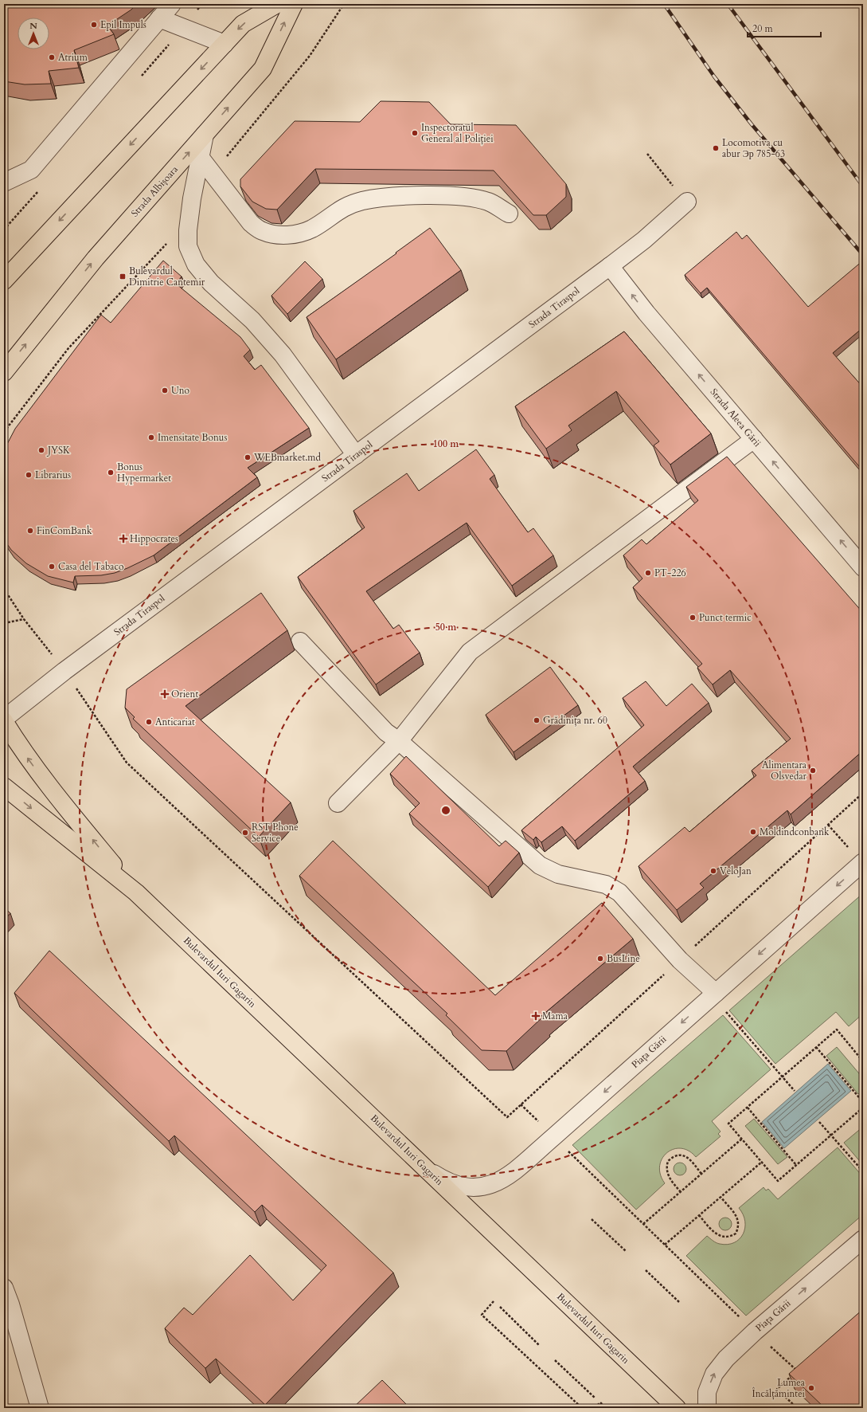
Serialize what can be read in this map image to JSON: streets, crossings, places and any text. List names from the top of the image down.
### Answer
{
  "streets": {
    "main road": ["Strada Albișoara", "Bulevardul Iuri Gagarin"],
    "street": ["Strada Tiraspol", "Strada Aleea Gării", "Piața Gării"]
  },
  "crossings": [
    ["Strada Tiraspol", "Strada Aleea Gării"],
    ["Bulevardul Iuri Gagarin", "Piața Gării"]
  ],
  "one_way": ["Strada Aleea Gării"],
  "places": {
    "other": [
      "Epil Impuls",
      "Atrium",
      "Inspectoratul General al Poliției",
      "Locomotiva cu abur Эр 785-63",
      "Uno",
      "Imensitate Bonus",
      "JYSK",
      "WEBmarket.md",
      "Bonus Hypermarket",
      "Librarius",
      "FinComBank",
      "Casa del Tabaco",
      "PT-226",
      "Punct termic",
      "Grădinița nr. 60",
      "Anticariat",
      "Alimentara Olsvedar",
      "Moldindconbank",
      "RST Phone Service",
      "VeloJan",
      "BusLine",
      "Lumea Încălțămintei"
    ],
    "transit": ["Bulevardul Dimitrie Cantemir"],
    "health": ["Hippocrates", "Orient", "Mama"]
  },
  "scale_bar": "20 m",
  "north": "top",
  "rings": ["100 m", "50 m"]
}
